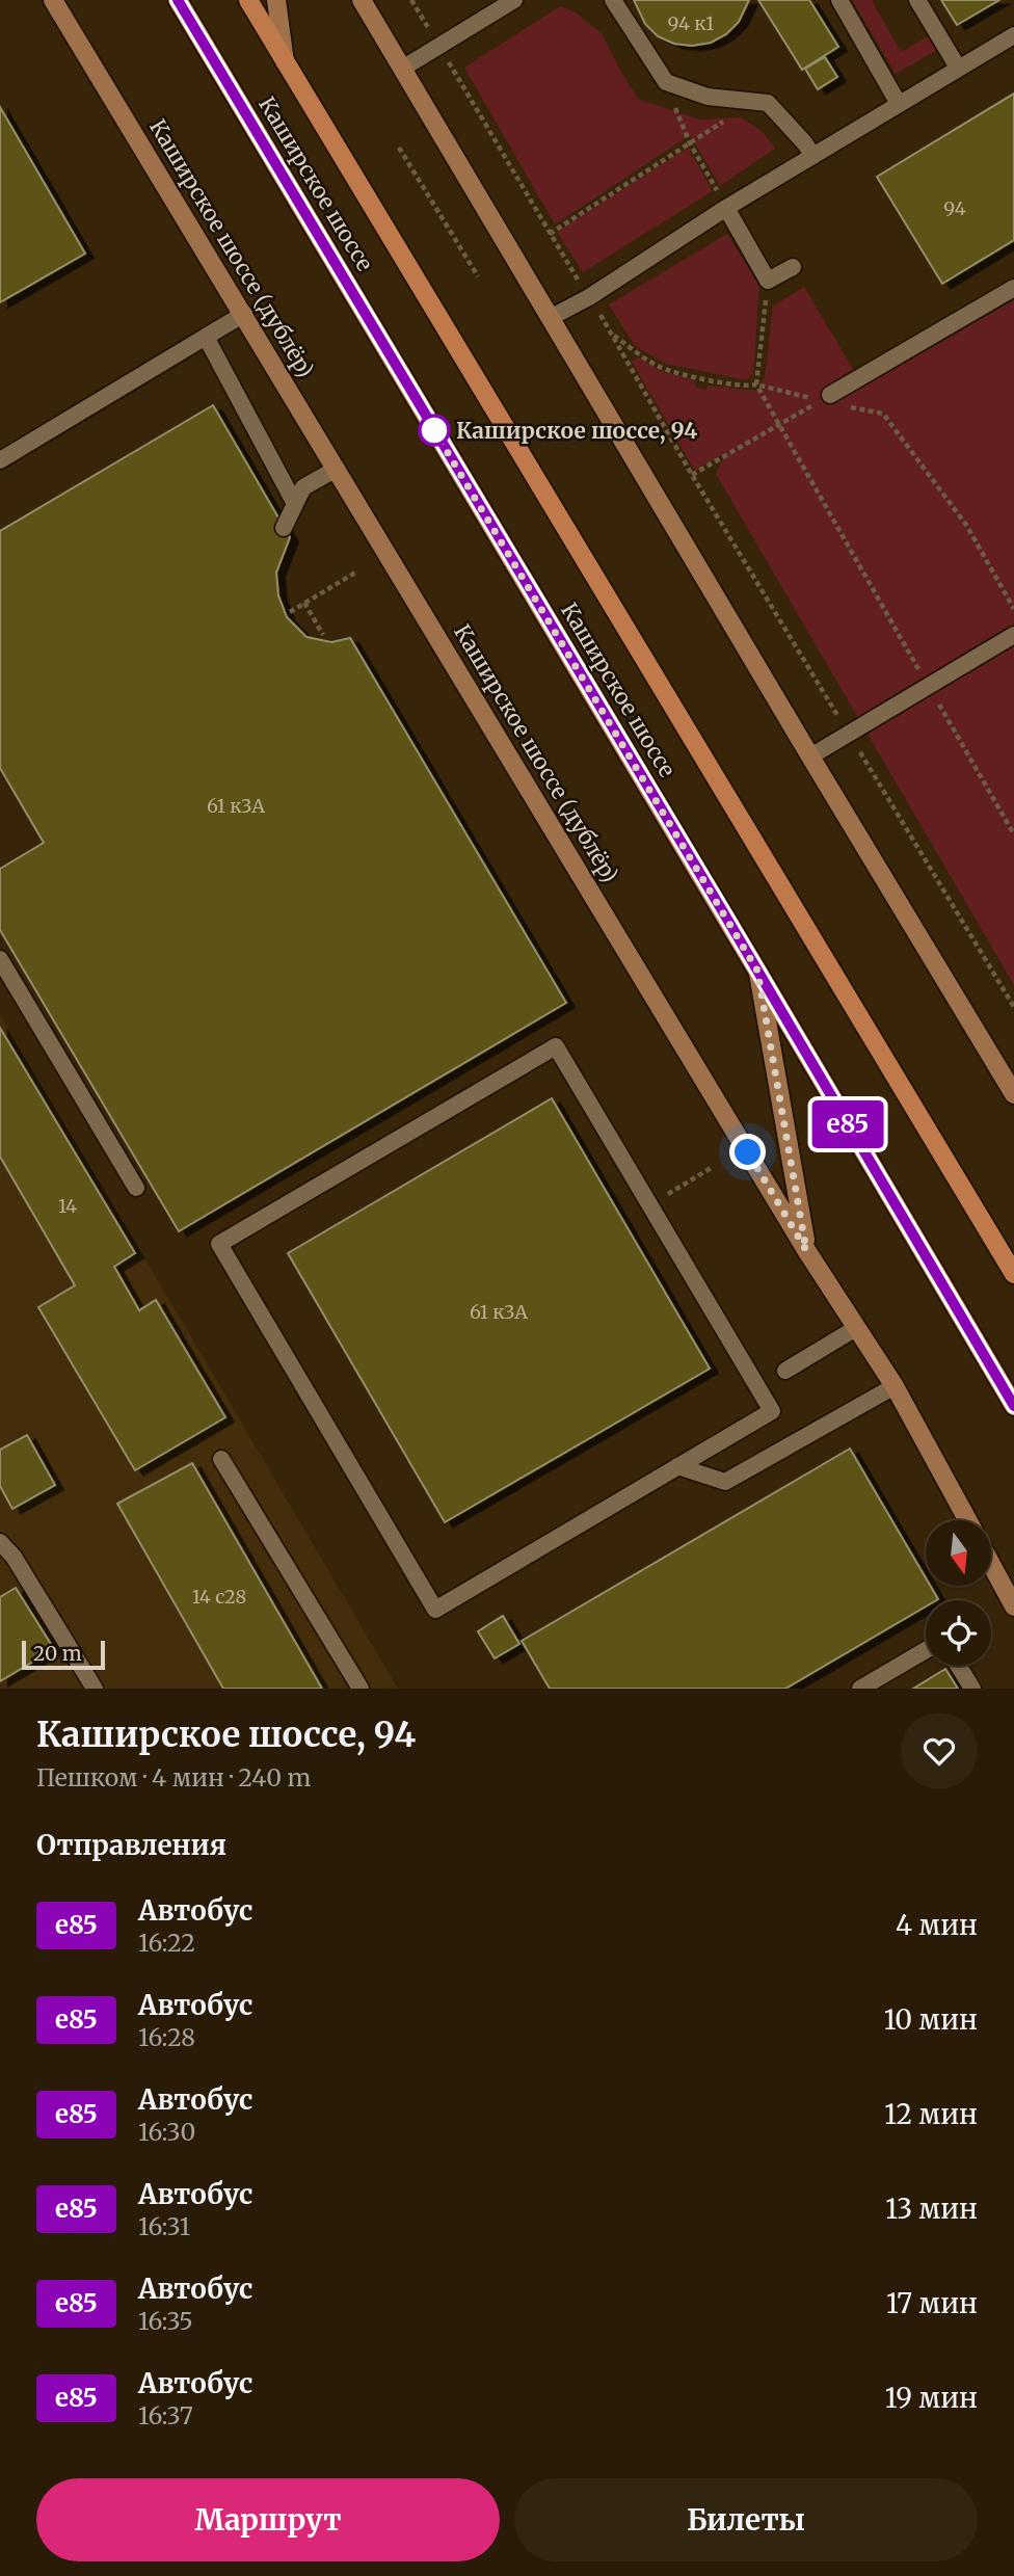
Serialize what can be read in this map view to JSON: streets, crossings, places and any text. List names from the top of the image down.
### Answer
{
  "streets": {
    "main road": ["Каширское шоссе", "Каширское шоссе (дублёр)"]
  },
  "places": ["Каширское шоссе, 94"],
  "lines": ["bus line е85"],
  "house_numbers": [
    "94 к1",
    "94",
    "61 к3А",
    "14",
    "61 к3А",
    "14 с28"
  ],
  "scale_bar": "20 m",
  "north": "bottom",
  "page": {
    "on_map": "е85",
    "scale": "20 m",
    "heading": [
      ["Каширское шоссе, 94", "Пешком · 4 мин · 240 m"],
      "Отправления"
    ],
    "list": [
      {
        "mark": "е85",
        "name": "Автобус",
        "note": "16:22",
        "value": "4 мин"
      },
      {
        "mark": "е85",
        "name": "Автобус",
        "note": "16:28",
        "value": "10 мин"
      },
      {
        "mark": "е85",
        "name": "Автобус",
        "note": "16:30",
        "value": "12 мин"
      },
      {
        "mark": "е85",
        "name": "Автобус",
        "note": "16:31",
        "value": "13 мин"
      },
      {
        "mark": "е85",
        "name": "Автобус",
        "note": "16:35",
        "value": "17 мин"
      },
      {
        "mark": "е85",
        "name": "Автобус",
        "note": "16:37",
        "value": "19 мин"
      }
    ],
    "buttons": ["Маршрут", "Билеты"]
  }
}
